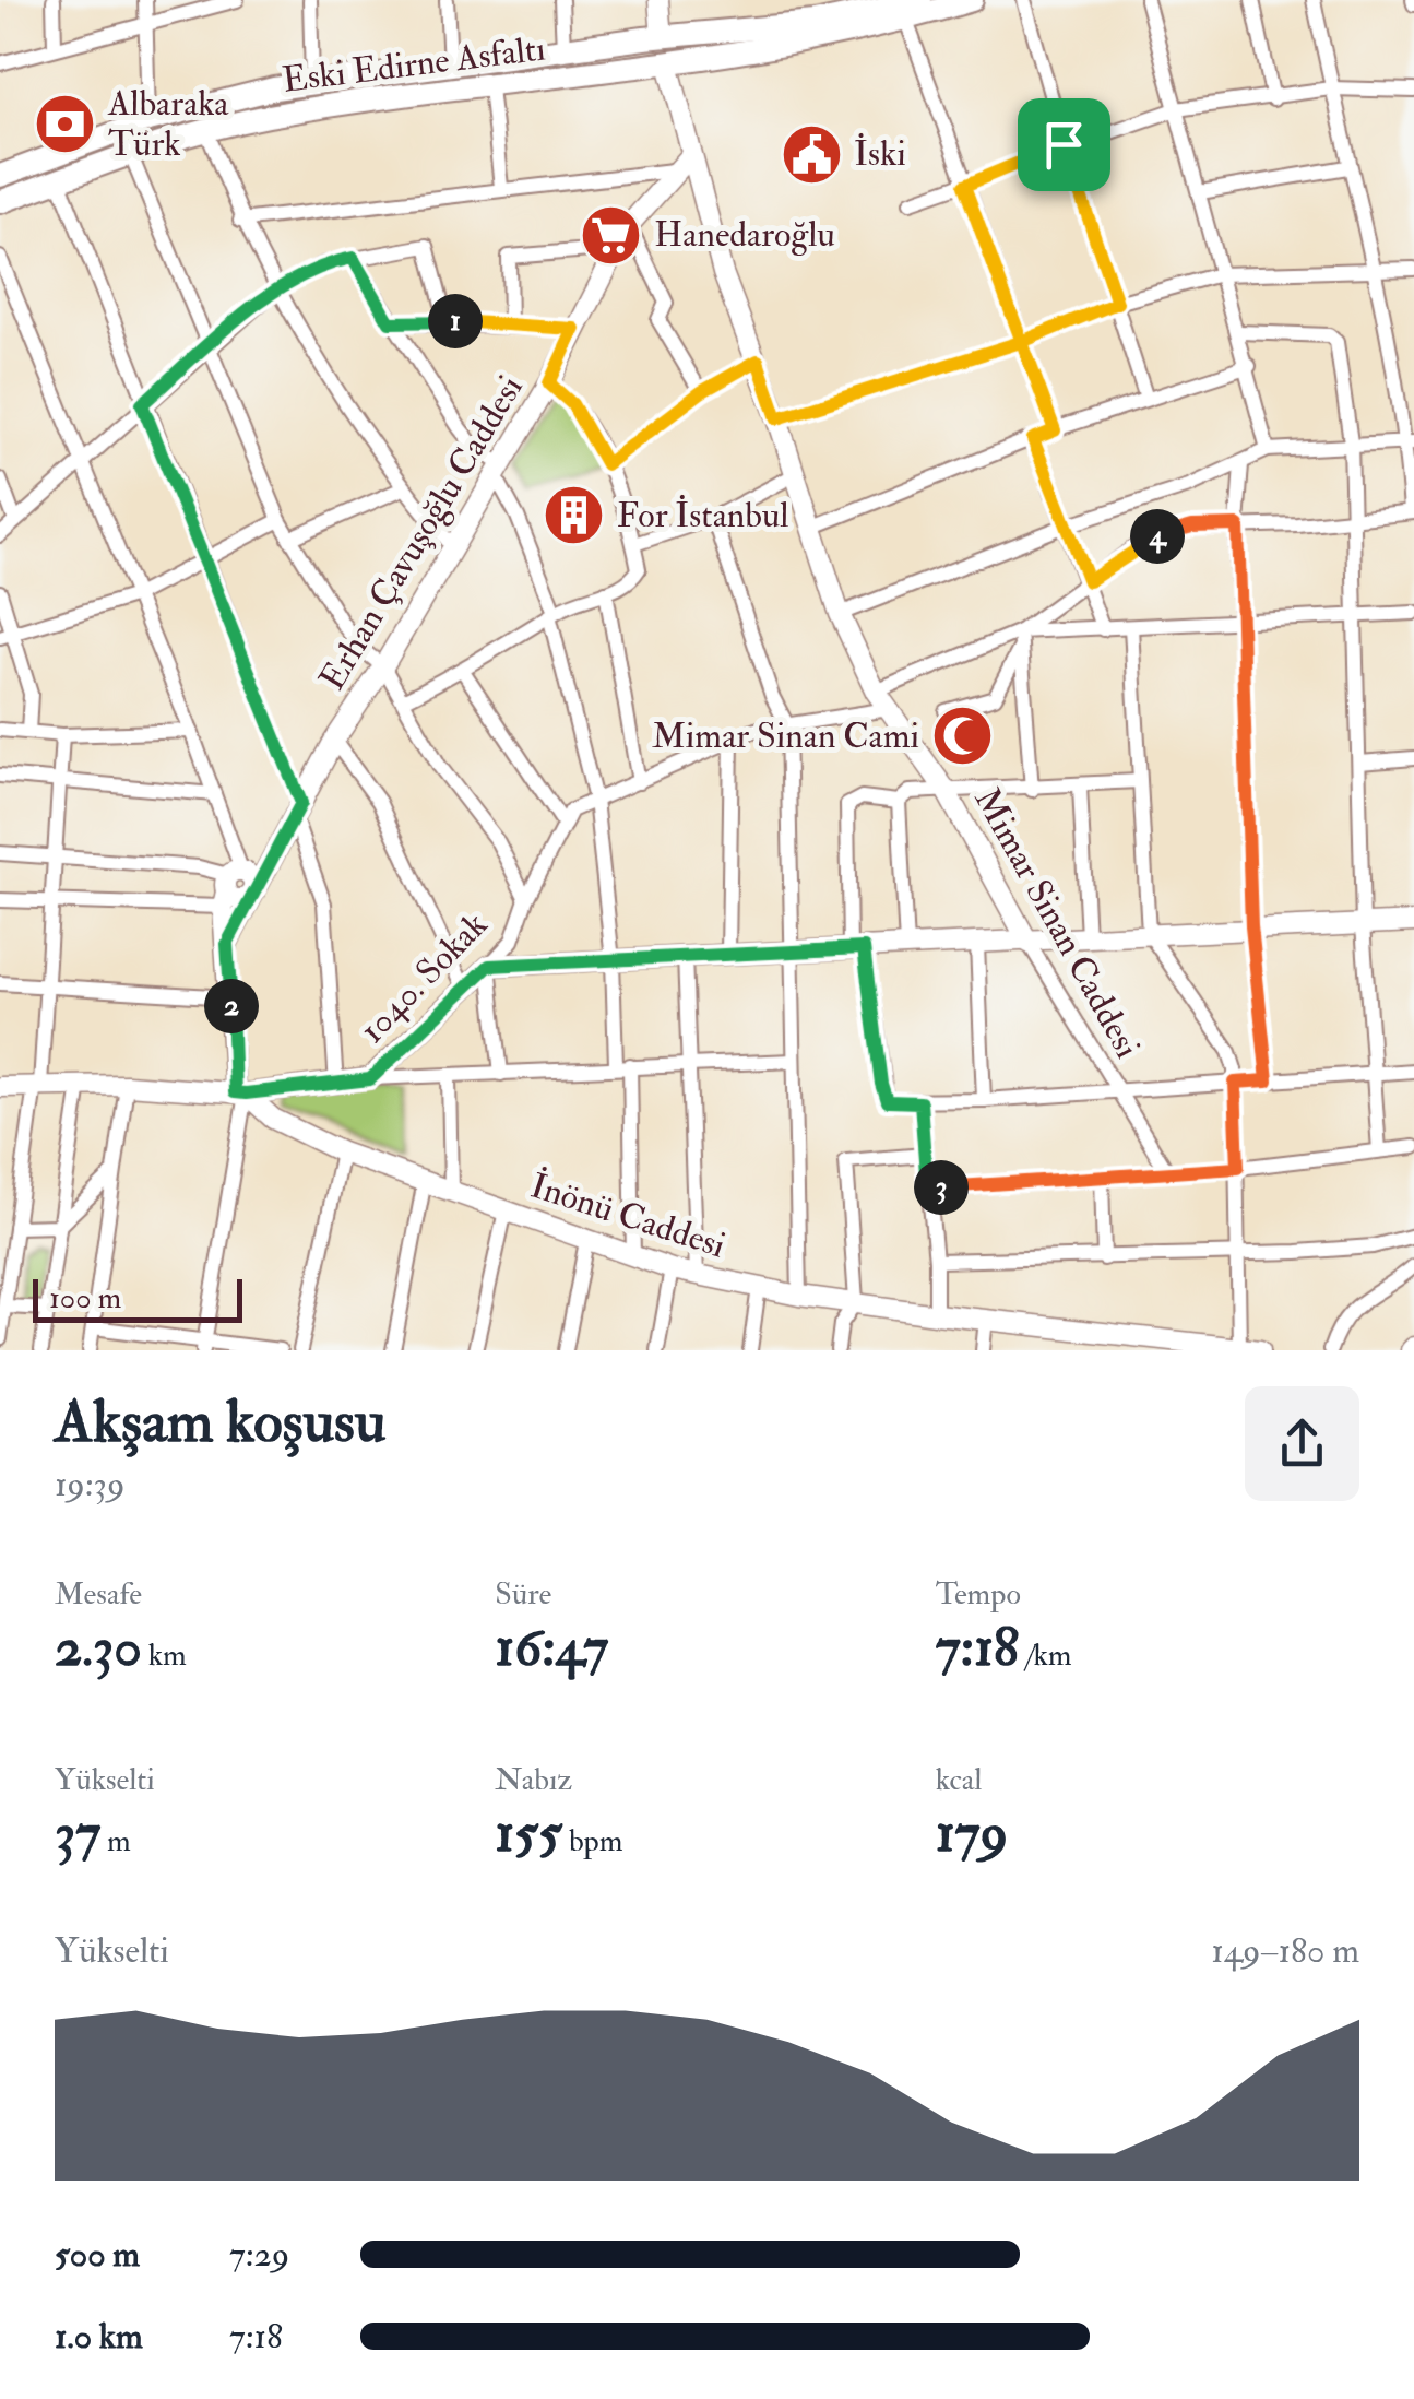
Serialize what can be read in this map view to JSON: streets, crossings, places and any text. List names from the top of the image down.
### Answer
{
  "streets": {
    "main road": ["Eski Edirne Asfaltı"],
    "street": [
      "Erhan Çavuşoğlu Caddesi",
      "Mimar Sinan Caddesi",
      "1040. Sokak",
      "İnönü Caddesi"
    ]
  },
  "crossings": [
    ["Eski Edirne Asfaltı", "Mimar Sinan Caddesi"],
    ["Erhan Çavuşoğlu Caddesi", "Mimar Sinan Caddesi"],
    ["Mimar Sinan Caddesi", "1040. Sokak"]
  ],
  "places": {
    "bank": ["Albaraka Türk"],
    "public building": ["İski"],
    "supermarket": ["Hanedaroğlu"],
    "building": ["For İstanbul"],
    "mosque": ["Mimar Sinan Cami"]
  },
  "scale_bar": "100 m",
  "page": {
    "pins": [
      "1",
      "4",
      "2",
      "3"
    ],
    "scale": "100 m",
    "heading": ["Akşam koşusu", "19:39"],
    "stats": [
      ["Mesafe", "2.30 km"],
      ["Süre", "16:47"],
      ["Tempo", "7:18 /km"],
      ["Yükselti", "37 m"],
      ["Nabız", "155 bpm"],
      ["kcal", "179"]
    ],
    "chart": ["Yükselti", "149–180 m"],
    "list": [
      {
        "name": "500 m",
        "note": "7:29"
      },
      {
        "name": "1.0 km",
        "note": "7:18"
      }
    ]
  }
}
